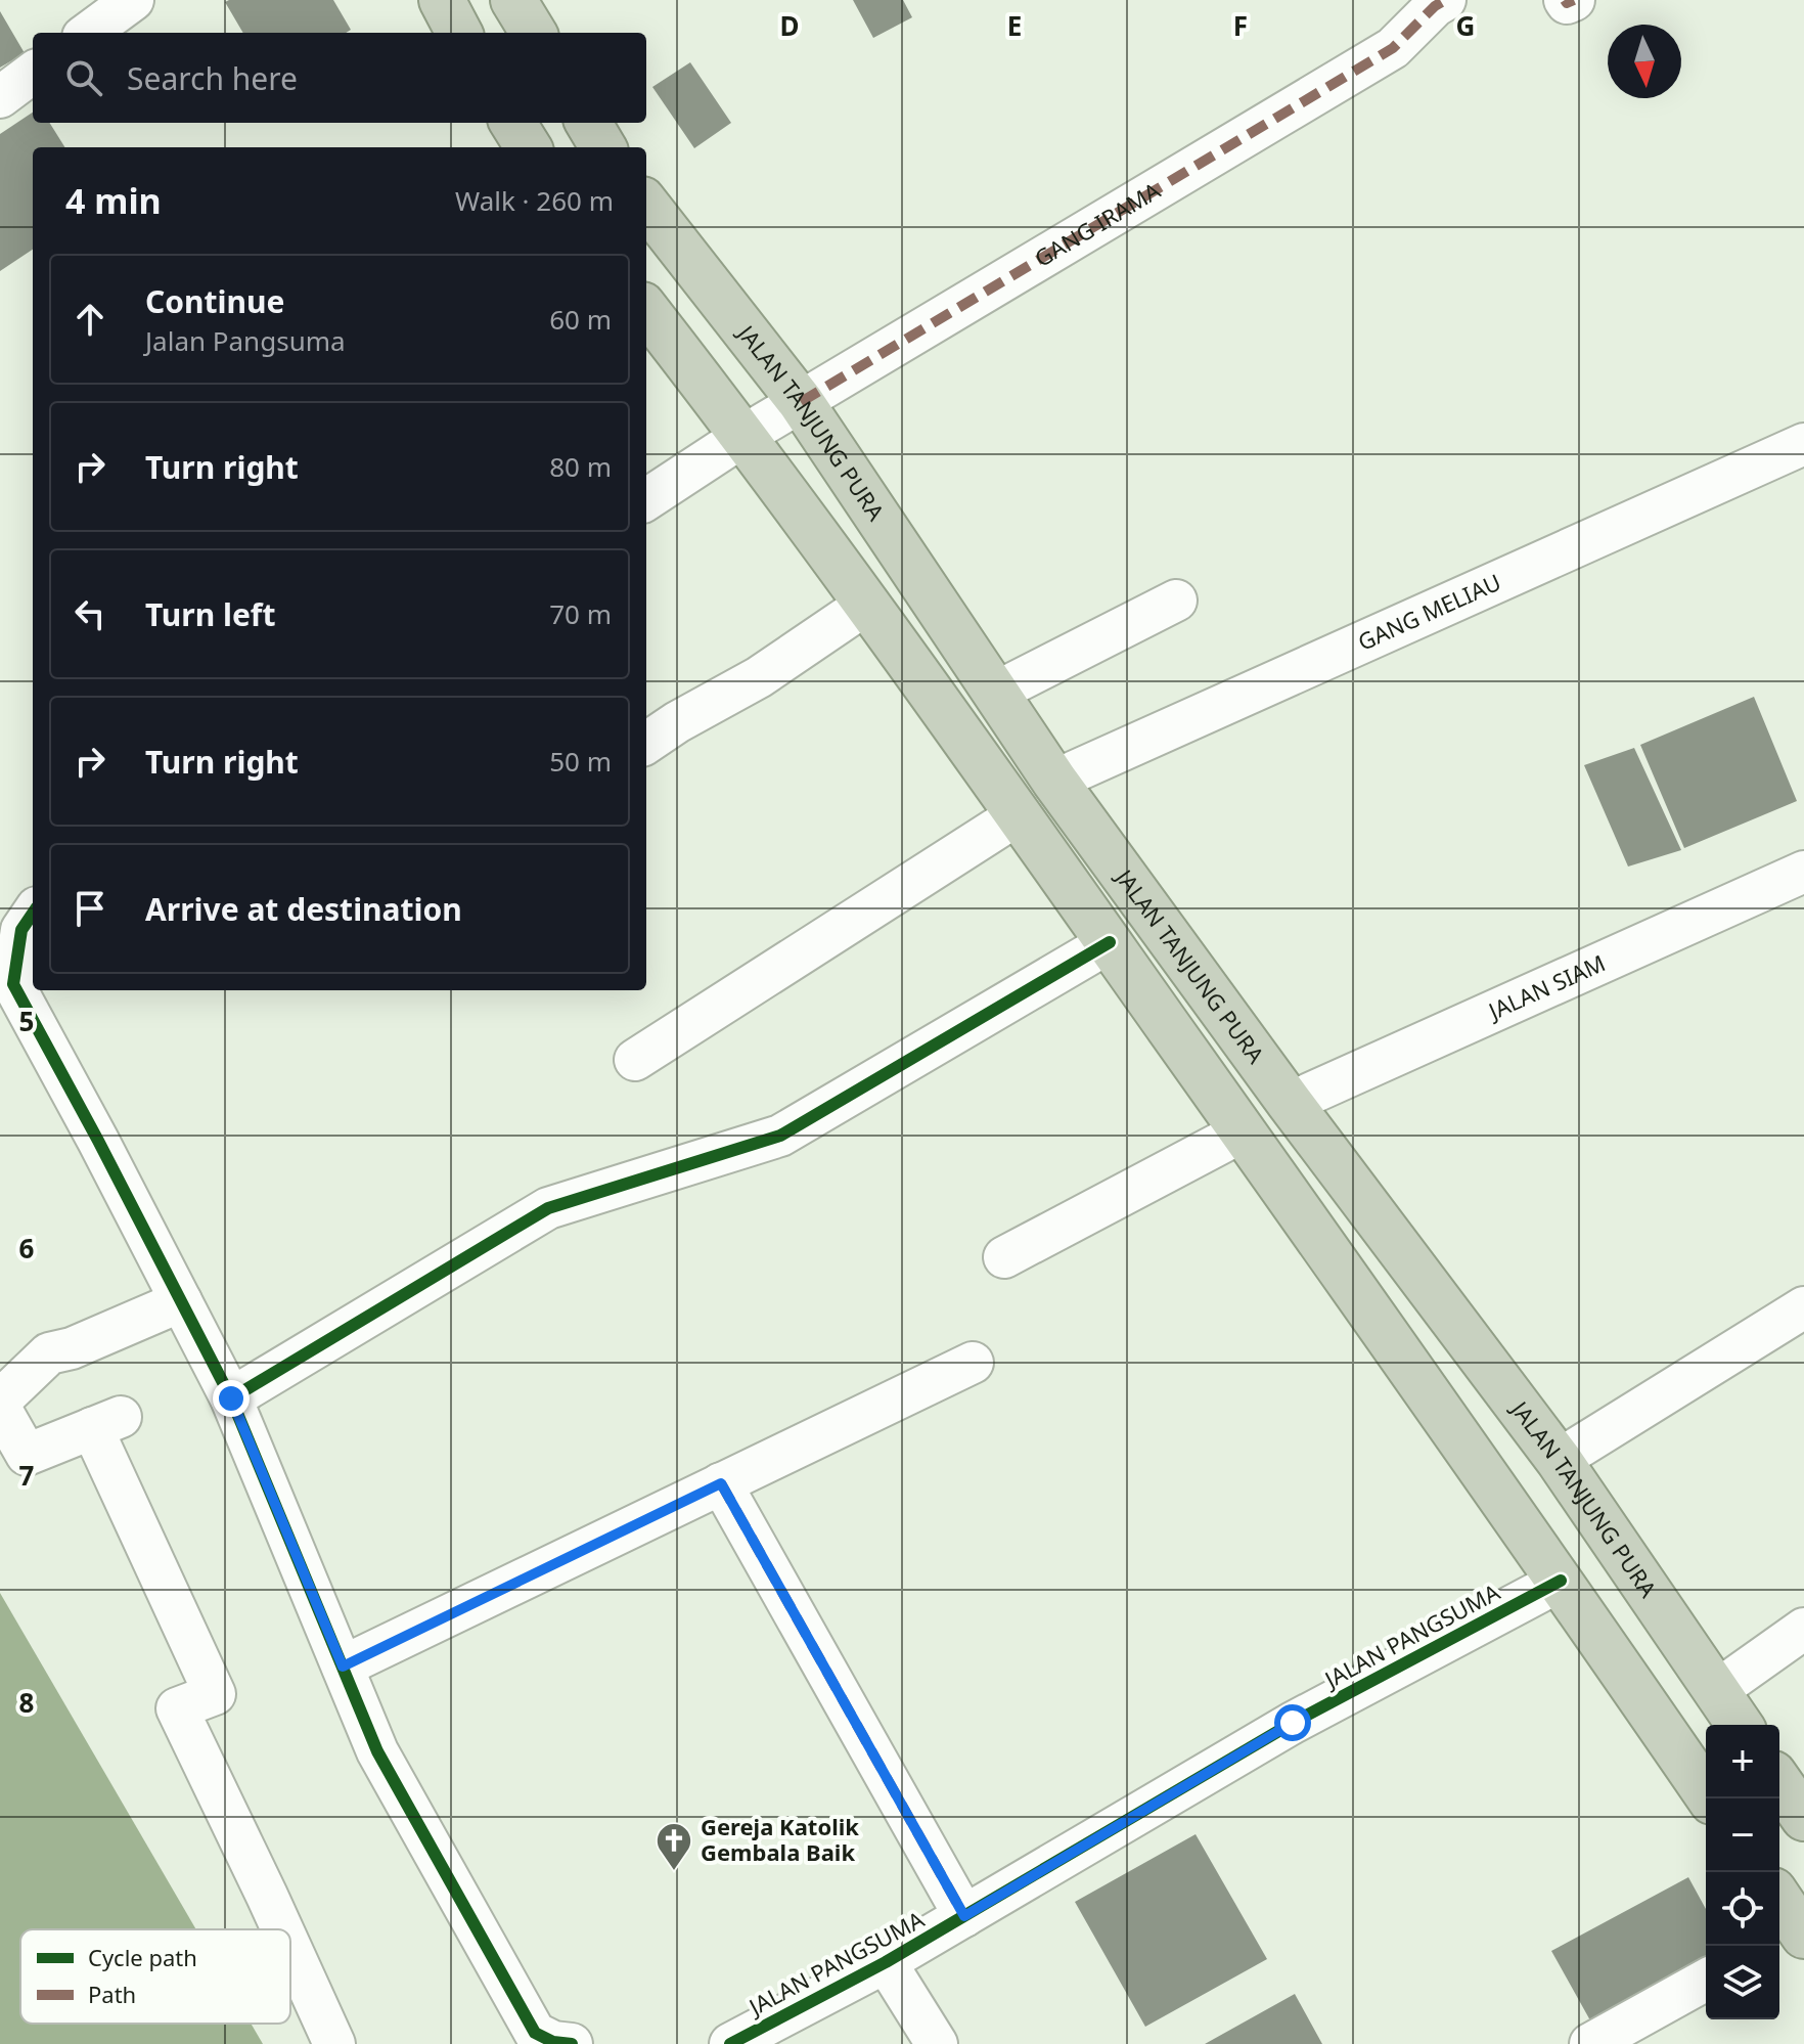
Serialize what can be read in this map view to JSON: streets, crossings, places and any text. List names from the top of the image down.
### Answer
{
  "streets": {
    "highway": ["JALAN TANJUNG PURA"],
    "street": [
      "GANG IRAMA",
      "GANG MELIAU",
      "JALAN SIAM",
      "JALAN PANGSUMA"
    ]
  },
  "crossings": [
    ["GANG IRAMA", "JALAN TANJUNG PURA"],
    ["JALAN TANJUNG PURA", "GANG MELIAU"],
    ["JALAN TANJUNG PURA", "JALAN SIAM"]
  ],
  "places": {
    "church": ["Gereja Katolik Gembala Baik"]
  },
  "legend": ["Cycle path", "Path"],
  "north": "bottom",
  "page": {
    "search": "Search here",
    "heading": ["4 min", "Walk · 260 m"],
    "list": [
      ["Continue", "Jalan Pangsuma", "60 m"],
      ["Turn right", "80 m"],
      ["Turn left", "70 m"],
      ["Turn right", "50 m"],
      "Arrive at destination"
    ],
    "map_buttons": ["+", "−"]
  },
  "grid": {
    "columns": [
      "D",
      "E",
      "F",
      "G"
    ],
    "rows": [
      "5",
      "6",
      "7",
      "8"
    ]
  }
}
